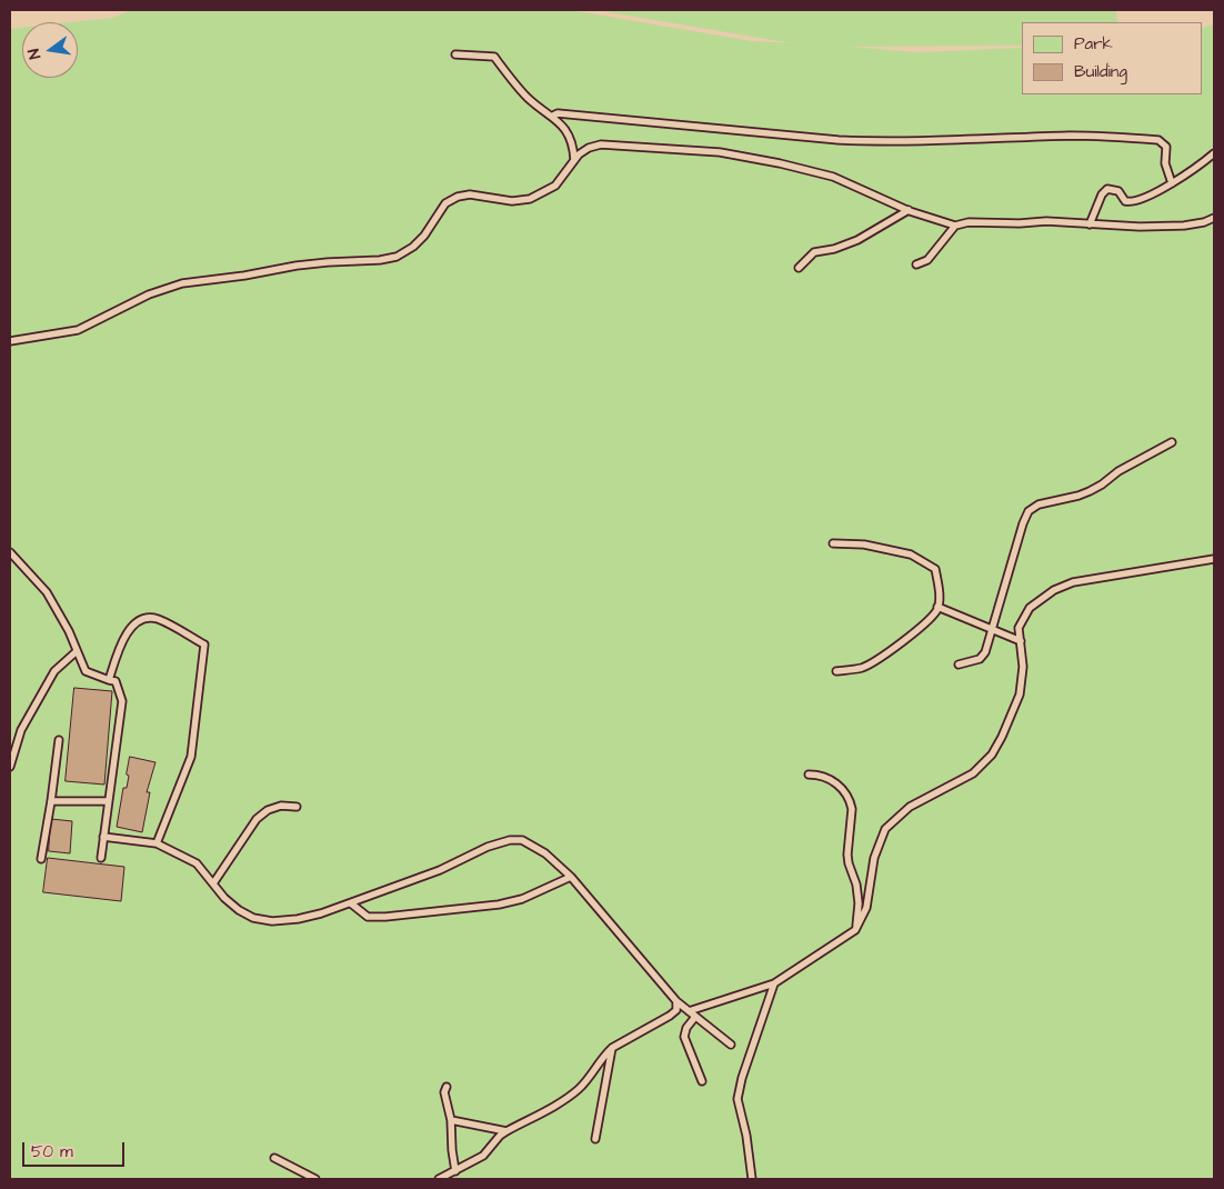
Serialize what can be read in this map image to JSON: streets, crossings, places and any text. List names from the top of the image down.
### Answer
{
  "legend": ["Park", "Building"],
  "scale_bar": "50 m",
  "north": "left"
}
